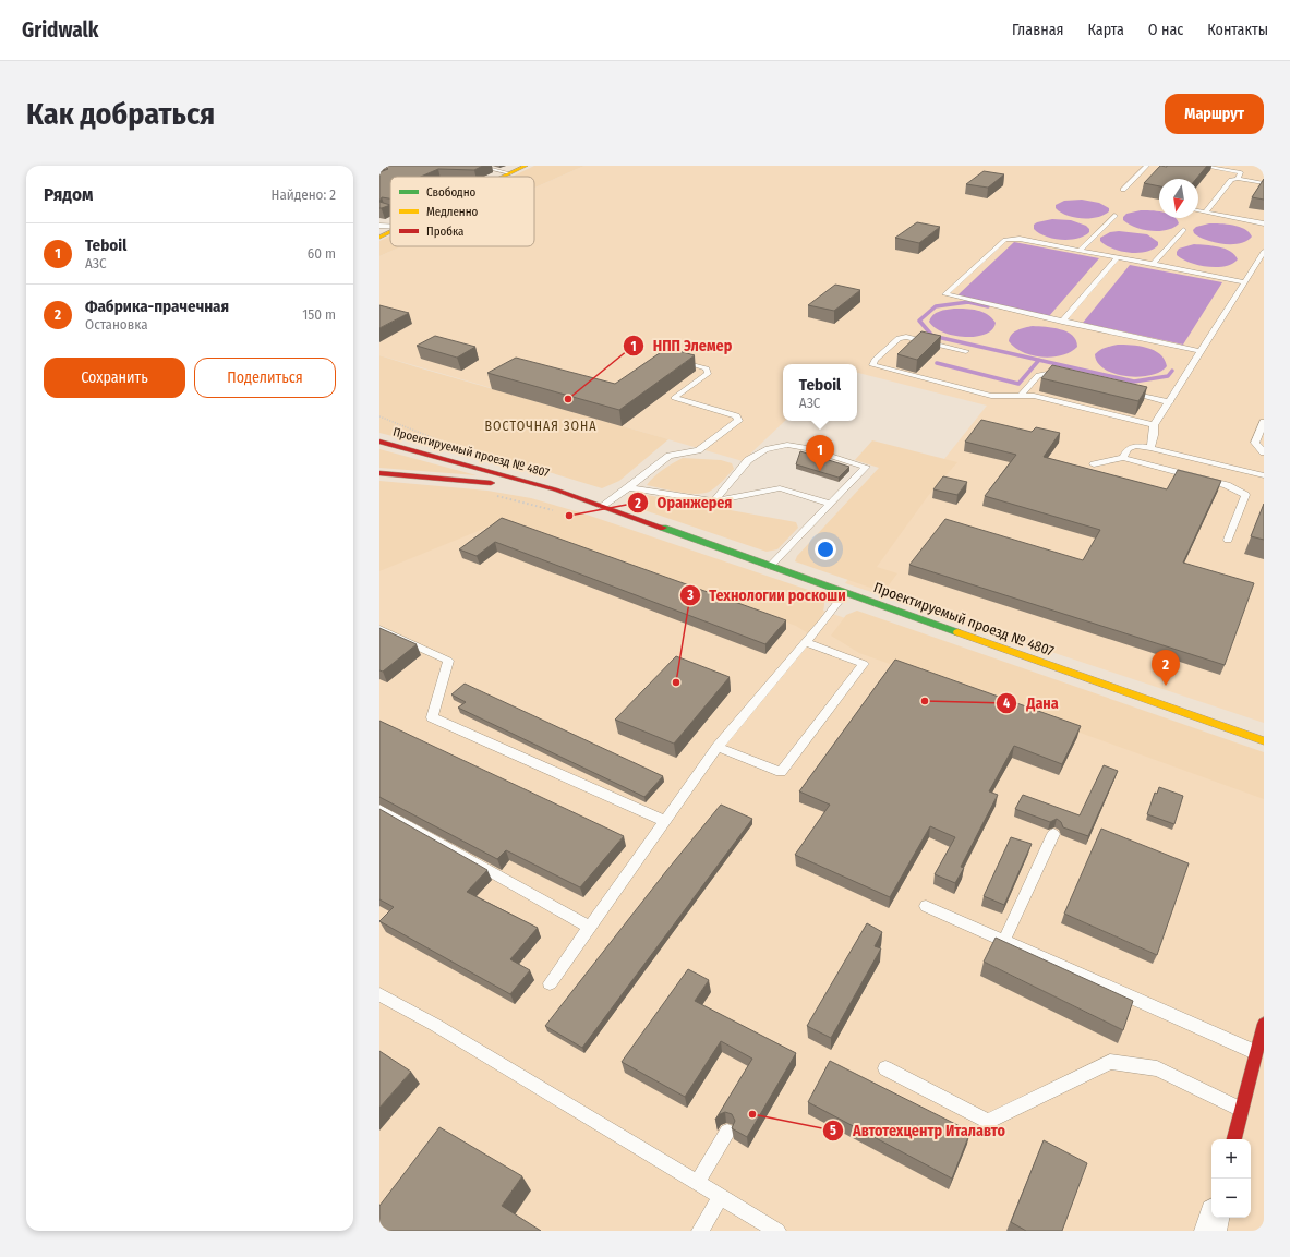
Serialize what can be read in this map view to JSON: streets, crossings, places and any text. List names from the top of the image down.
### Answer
{
  "streets": {
    "main road": ["Проектируемый проезд № 4807"]
  },
  "districts": ["ВОСТОЧНАЯ ЗОНА"],
  "places": [
    "НПП Элемер",
    "Оранжерея",
    "Технологии роскоши",
    "Дана",
    "Автотехцентр Италавто"
  ],
  "legend": ["Свободно", "Медленно", "Пробка"],
  "north": "bottom",
  "page": {
    "header": "Gridwalk",
    "nav": [
      "Главная",
      "Карта",
      "О нас",
      "Контакты"
    ],
    "buttons": [
      "Маршрут",
      ["Сохранить", "Поделиться"]
    ],
    "title": "Как добраться",
    "heading": ["Рядом", "Найдено: 2"],
    "list": [
      {
        "mark": "1",
        "name": "Teboil",
        "note": "АЗС",
        "value": "60 m"
      },
      {
        "mark": "2",
        "name": "Фабрика-прачечная",
        "note": "Остановка",
        "value": "150 m"
      }
    ],
    "popup": ["Teboil", "АЗС"],
    "pins": ["1", "2"],
    "map_buttons": ["+", "−"]
  }
}
